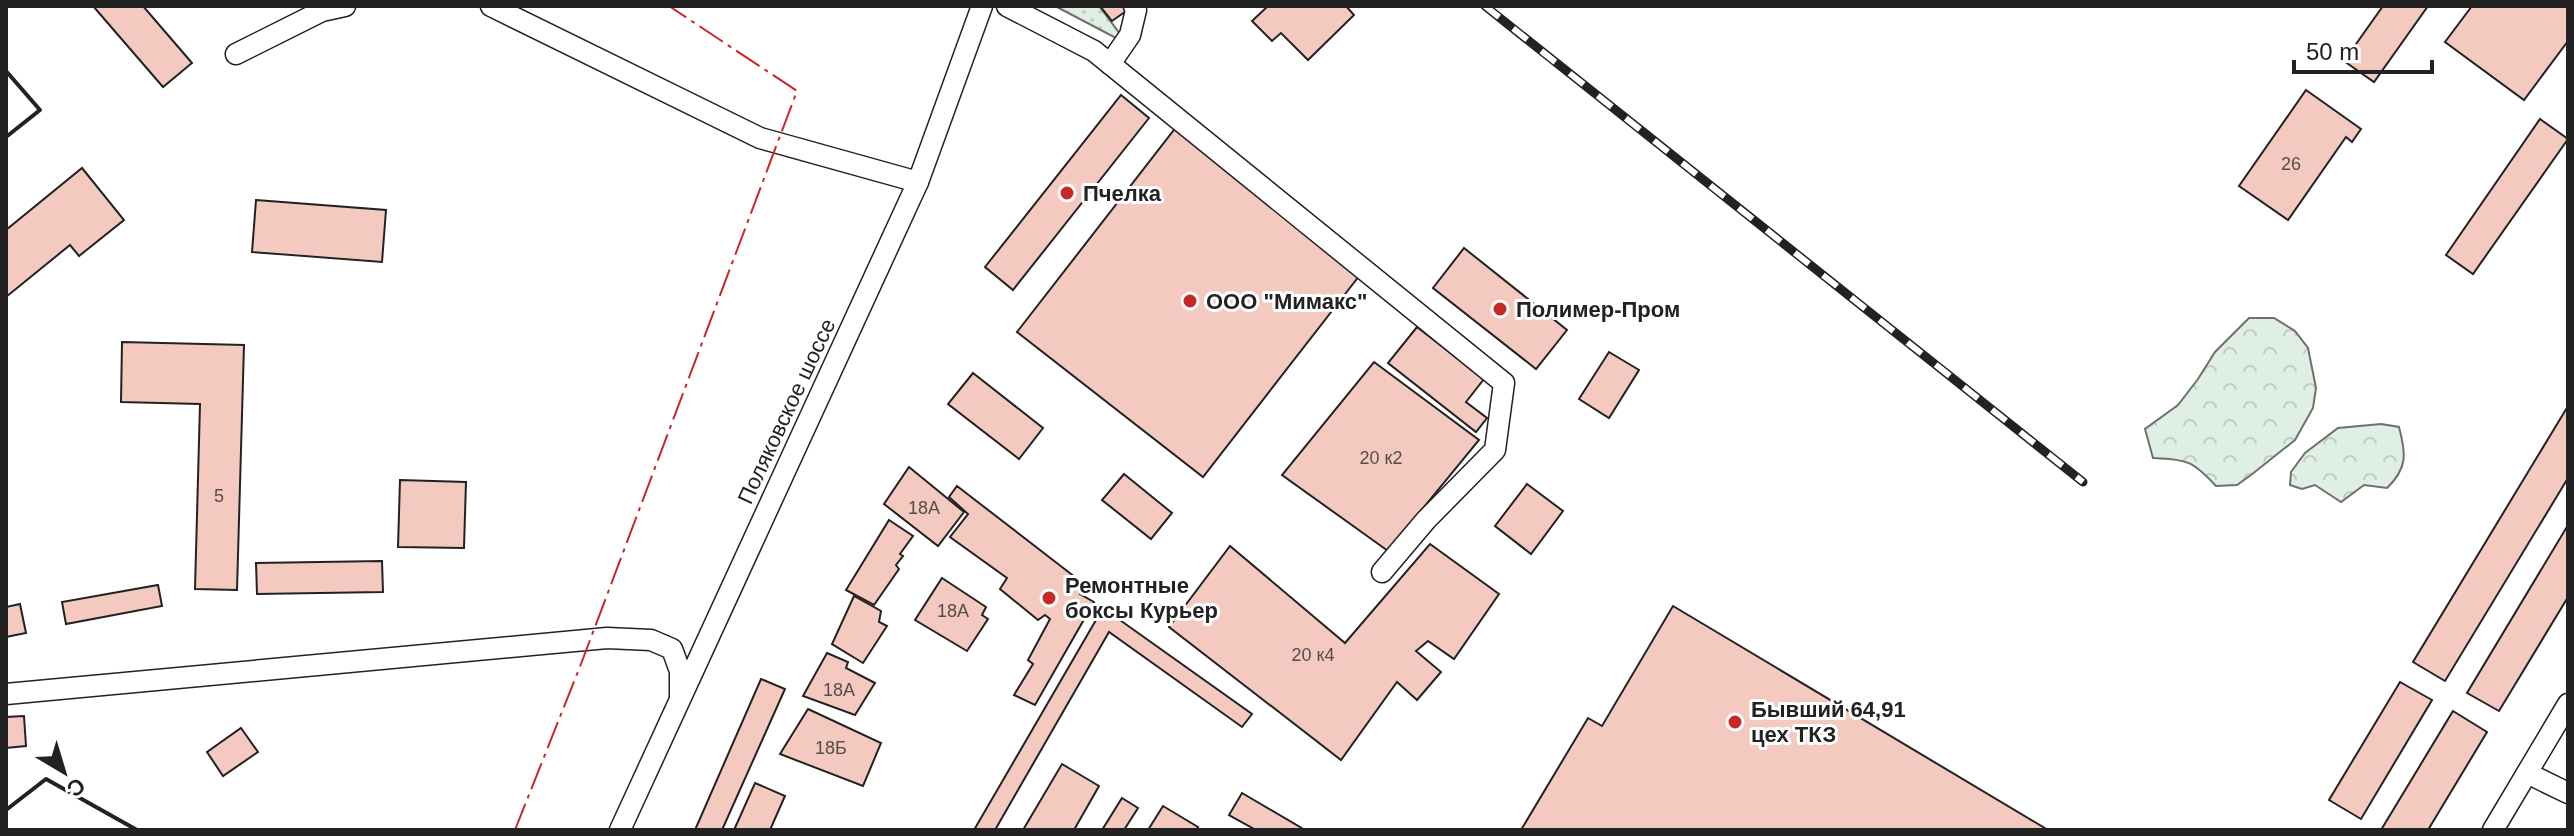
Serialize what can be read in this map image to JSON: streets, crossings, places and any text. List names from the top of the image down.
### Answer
{
  "streets": {
    "street": ["Поляковское шоссе"]
  },
  "places": [
    "Пчелка",
    "ООО \"Мимакс\"",
    "Полимер-Пром",
    "Ремонтные боксы Курьер",
    "Бывший 64,91 цех ТКЗ"
  ],
  "house_numbers": [
    "26",
    "20 к2",
    "5",
    "18А",
    "18А",
    "20 к4",
    "18А",
    "18Б"
  ],
  "scale_bar": "50 m",
  "north": "bottom right"
}
